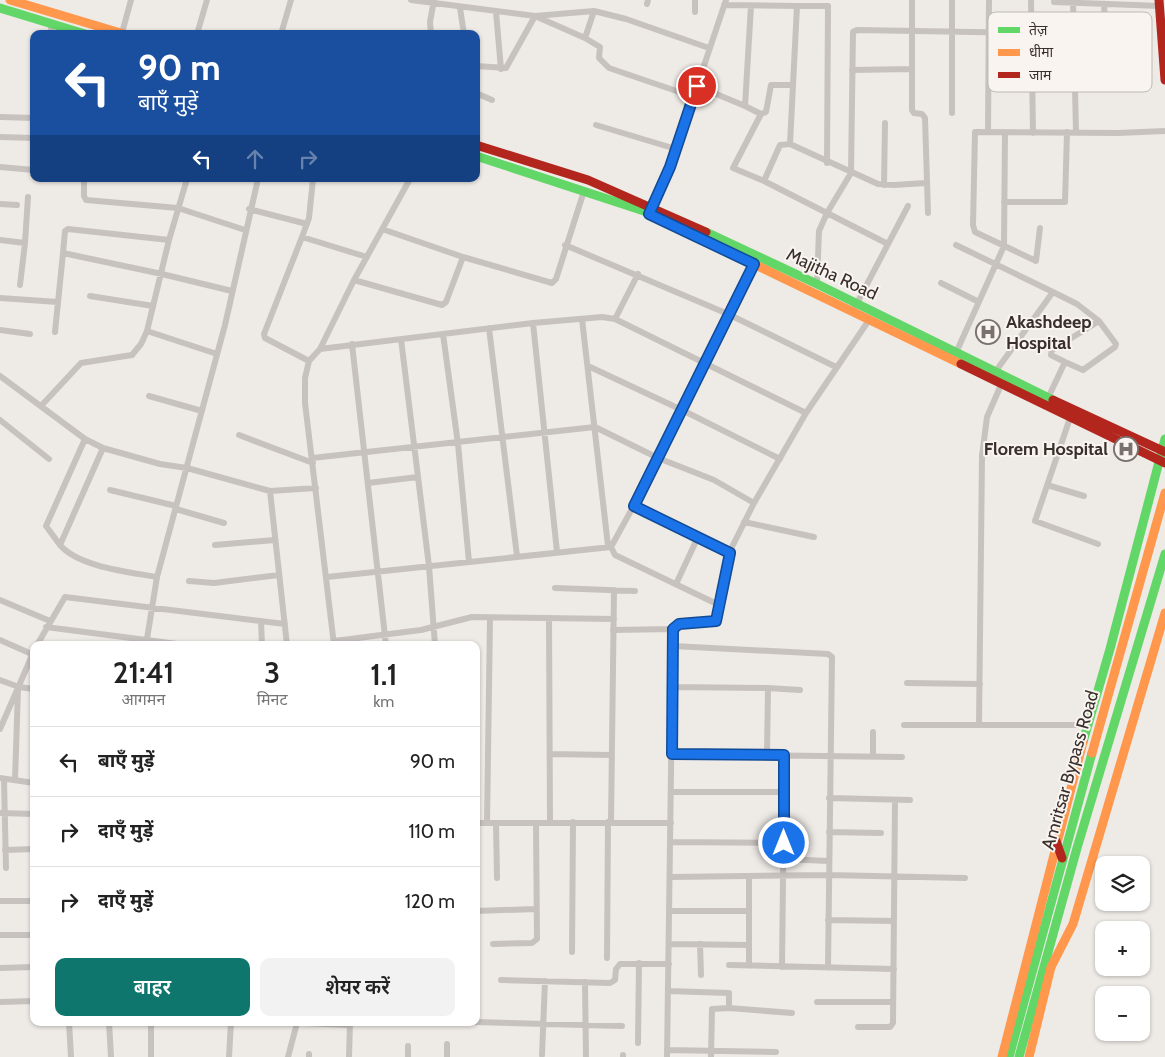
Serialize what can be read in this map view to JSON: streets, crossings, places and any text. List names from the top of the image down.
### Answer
{
  "streets": {
    "main road": ["Majitha Road", "Amritsar Bypass Road"]
  },
  "places": {
    "hospital": ["Akashdeep Hospital", "Florem Hospital"]
  },
  "legend": ["तेज़", "धीमा", "जाम"],
  "page": {
    "turn": ["90 m", "बाएँ मुड़ें"],
    "eta": [
      "21:41",
      "आगमन",
      "3",
      "मिनट",
      "1.1",
      "km"
    ],
    "list": [
      {
        "name": "बाएँ मुड़ें",
        "value": "90 m"
      },
      {
        "name": "दाएँ मुड़ें",
        "value": "110 m"
      },
      {
        "name": "दाएँ मुड़ें",
        "value": "120 m"
      }
    ],
    "map_buttons": ["+", "−"],
    "buttons": ["बाहर", "शेयर करें"]
  }
}
